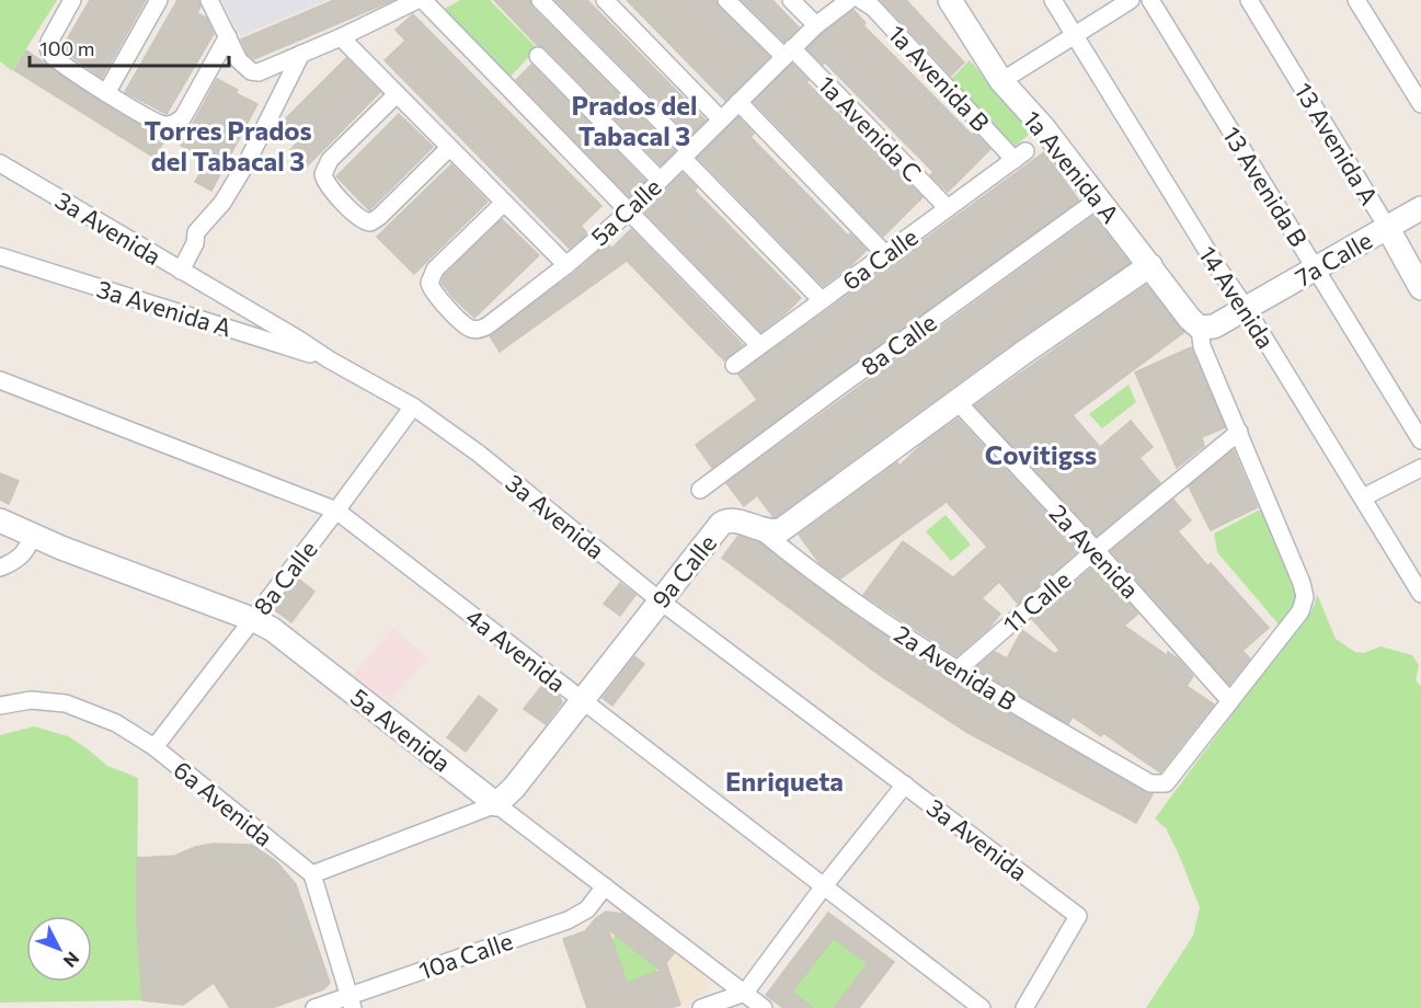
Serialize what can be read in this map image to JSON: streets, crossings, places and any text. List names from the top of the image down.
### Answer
{
  "streets": {
    "main road": [
      "13 Avenida A",
      "1a Avenida A",
      "7a Calle",
      "9a Calle",
      "5a Avenida"
    ],
    "street": [
      "1a Avenida B",
      "1a Avenida C",
      "13 Avenida B",
      "5a Calle",
      "3a Avenida",
      "6a Calle",
      "14 Avenida",
      "3a Avenida A",
      "8a Calle",
      "2a Avenida",
      "11 Calle",
      "4a Avenida",
      "2a Avenida B",
      "6a Avenida",
      "10a Calle"
    ]
  },
  "crossings": [
    ["1a Avenida B", "6a Calle"],
    ["1a Avenida C", "5a Calle"],
    ["1a Avenida C", "6a Calle"],
    ["13 Avenida A", "7a Calle"],
    ["1a Avenida A", "8a Calle"],
    ["1a Avenida A", "2a Avenida"],
    ["1a Avenida A", "9a Calle"],
    ["1a Avenida A", "11 Calle"],
    ["1a Avenida A", "2a Avenida B"],
    ["13 Avenida B", "7a Calle"],
    ["3a Avenida", "3a Avenida A"],
    ["3a Avenida", "8a Calle"],
    ["3a Avenida", "9a Calle"],
    ["7a Calle", "14 Avenida"],
    ["8a Calle", "4a Avenida"],
    ["8a Calle", "5a Avenida"],
    ["8a Calle", "6a Avenida"],
    ["2a Avenida", "9a Calle"],
    ["2a Avenida", "11 Calle"],
    ["9a Calle", "4a Avenida"],
    ["9a Calle", "2a Avenida B"],
    ["9a Calle", "5a Avenida"],
    ["9a Calle", "6a Avenida"],
    ["11 Calle", "2a Avenida B"],
    ["5a Avenida", "10a Calle"]
  ],
  "districts": [
    "Prados del Tabacal 3",
    "Torres Prados del Tabacal 3",
    "Covitigss",
    "Enriqueta"
  ],
  "scale_bar": "100 m",
  "north": "bottom right"
}
